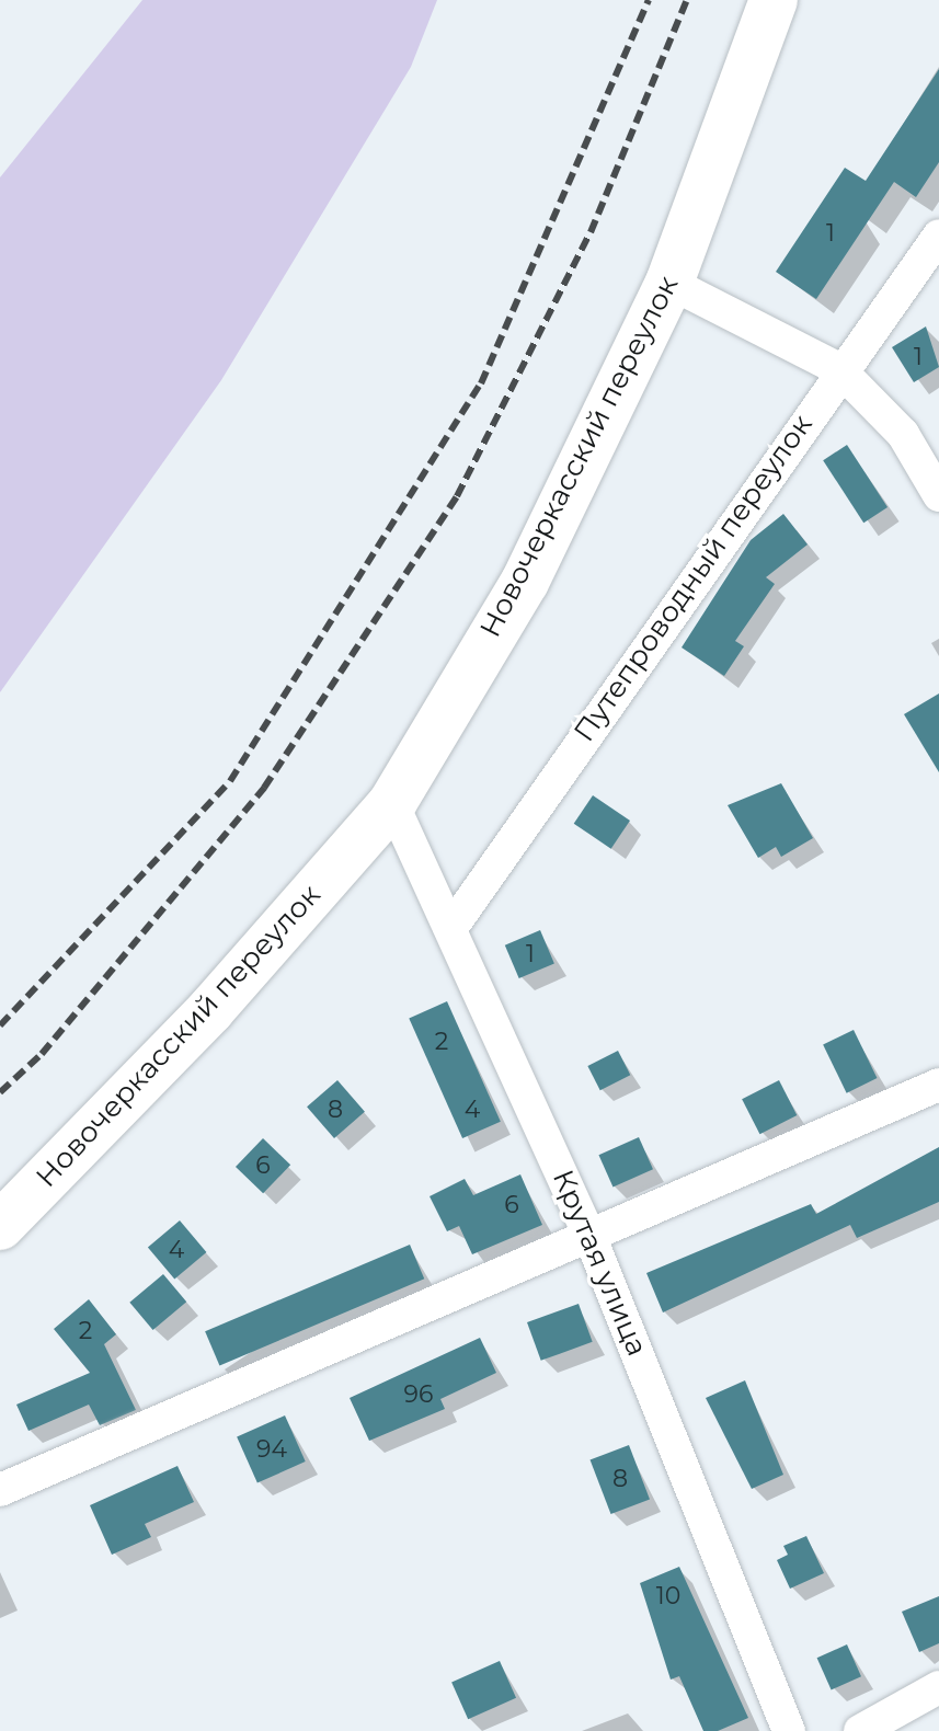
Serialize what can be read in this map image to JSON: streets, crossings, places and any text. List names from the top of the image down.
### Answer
{
  "streets": {
    "main road": ["Новочеркасский переулок"],
    "street": ["Путепроводный переулок", "Крутая улица"]
  },
  "crossings": [
    ["Новочеркасский переулок", "Крутая улица"],
    ["Путепроводный переулок", "Крутая улица"]
  ],
  "house_numbers": [
    "1",
    "1",
    "1",
    "2",
    "8",
    "4",
    "6",
    "6",
    "4",
    "2",
    "96",
    "94",
    "8",
    "10"
  ]
}
